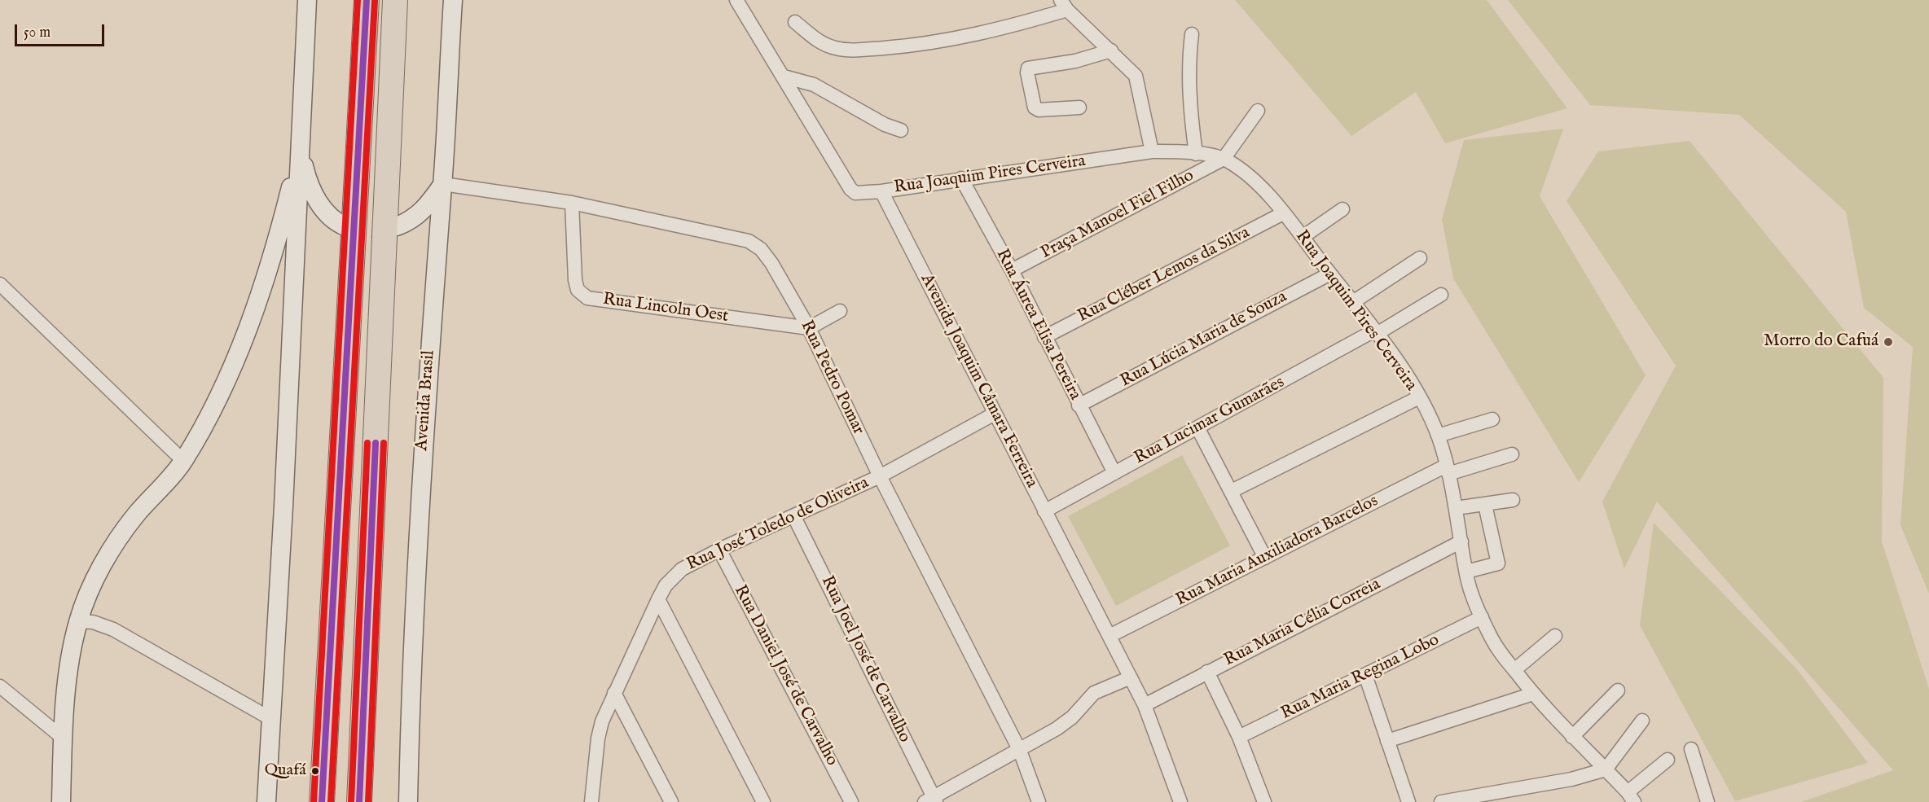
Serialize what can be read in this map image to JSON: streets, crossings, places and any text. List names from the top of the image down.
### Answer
{
  "streets": {
    "main road": ["Avenida Brasil"],
    "street": [
      "Rua Joaquim Pires Cerveira",
      "Praça Manoel Fiel Filho",
      "Rua Cléber Lemos da Silva",
      "Rua Lincoln Oest",
      "Rua Áurea Elisa Pereira",
      "Rua Lúcia Maria de Souza",
      "Rua Pedro Pomar",
      "Avenida Joaquim Câmara Ferreira",
      "Rua Lucimar Gumarães",
      "Rua José Toledo de Oliveira",
      "Rua Maria Auxiliadora Barcelos",
      "Rua Maria Célia Correia",
      "Rua Joel José de Carvalho",
      "Rua Daniel José de Carvalho",
      "Rua Maria Regina Lobo"
    ]
  },
  "crossings": [
    ["Rua Joaquim Pires Cerveira", "Praça Manoel Fiel Filho"],
    ["Rua Joaquim Pires Cerveira", "Rua Cléber Lemos da Silva"],
    ["Rua Joaquim Pires Cerveira", "Rua Áurea Elisa Pereira"],
    ["Rua Joaquim Pires Cerveira", "Rua Lúcia Maria de Souza"],
    ["Rua Joaquim Pires Cerveira", "Avenida Joaquim Câmara Ferreira"],
    ["Rua Joaquim Pires Cerveira", "Rua Lucimar Gumarães"],
    ["Rua Joaquim Pires Cerveira", "Rua Maria Auxiliadora Barcelos"],
    ["Rua Joaquim Pires Cerveira", "Rua Maria Célia Correia"],
    ["Rua Joaquim Pires Cerveira", "Rua Maria Regina Lobo"],
    ["Praça Manoel Fiel Filho", "Rua Áurea Elisa Pereira"],
    ["Rua Cléber Lemos da Silva", "Rua Áurea Elisa Pereira"],
    ["Rua Lincoln Oest", "Rua Pedro Pomar"],
    ["Rua Áurea Elisa Pereira", "Rua Lúcia Maria de Souza"],
    ["Rua Áurea Elisa Pereira", "Rua Lucimar Gumarães"],
    ["Rua Pedro Pomar", "Avenida Brasil"],
    ["Rua Pedro Pomar", "Rua José Toledo de Oliveira"],
    ["Avenida Joaquim Câmara Ferreira", "Rua Lucimar Gumarães"],
    ["Avenida Joaquim Câmara Ferreira", "Rua José Toledo de Oliveira"],
    ["Avenida Joaquim Câmara Ferreira", "Rua Maria Auxiliadora Barcelos"],
    ["Avenida Joaquim Câmara Ferreira", "Rua Maria Célia Correia"],
    ["Rua José Toledo de Oliveira", "Rua Joel José de Carvalho"],
    ["Rua José Toledo de Oliveira", "Rua Daniel José de Carvalho"]
  ],
  "places": ["Morro do Cafuá", "Quafá"],
  "scale_bar": "50 m"
}
